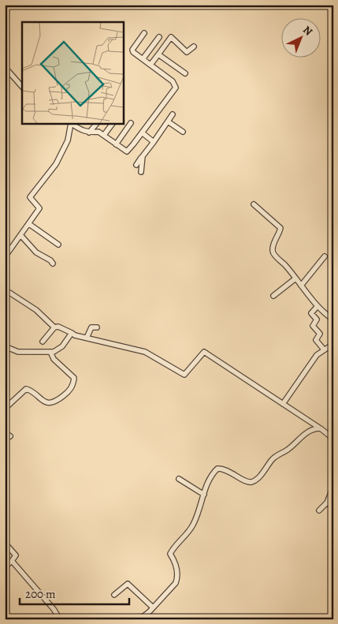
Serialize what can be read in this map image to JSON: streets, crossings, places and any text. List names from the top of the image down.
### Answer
{
  "scale_bar": "200 m",
  "north": "top right"
}
